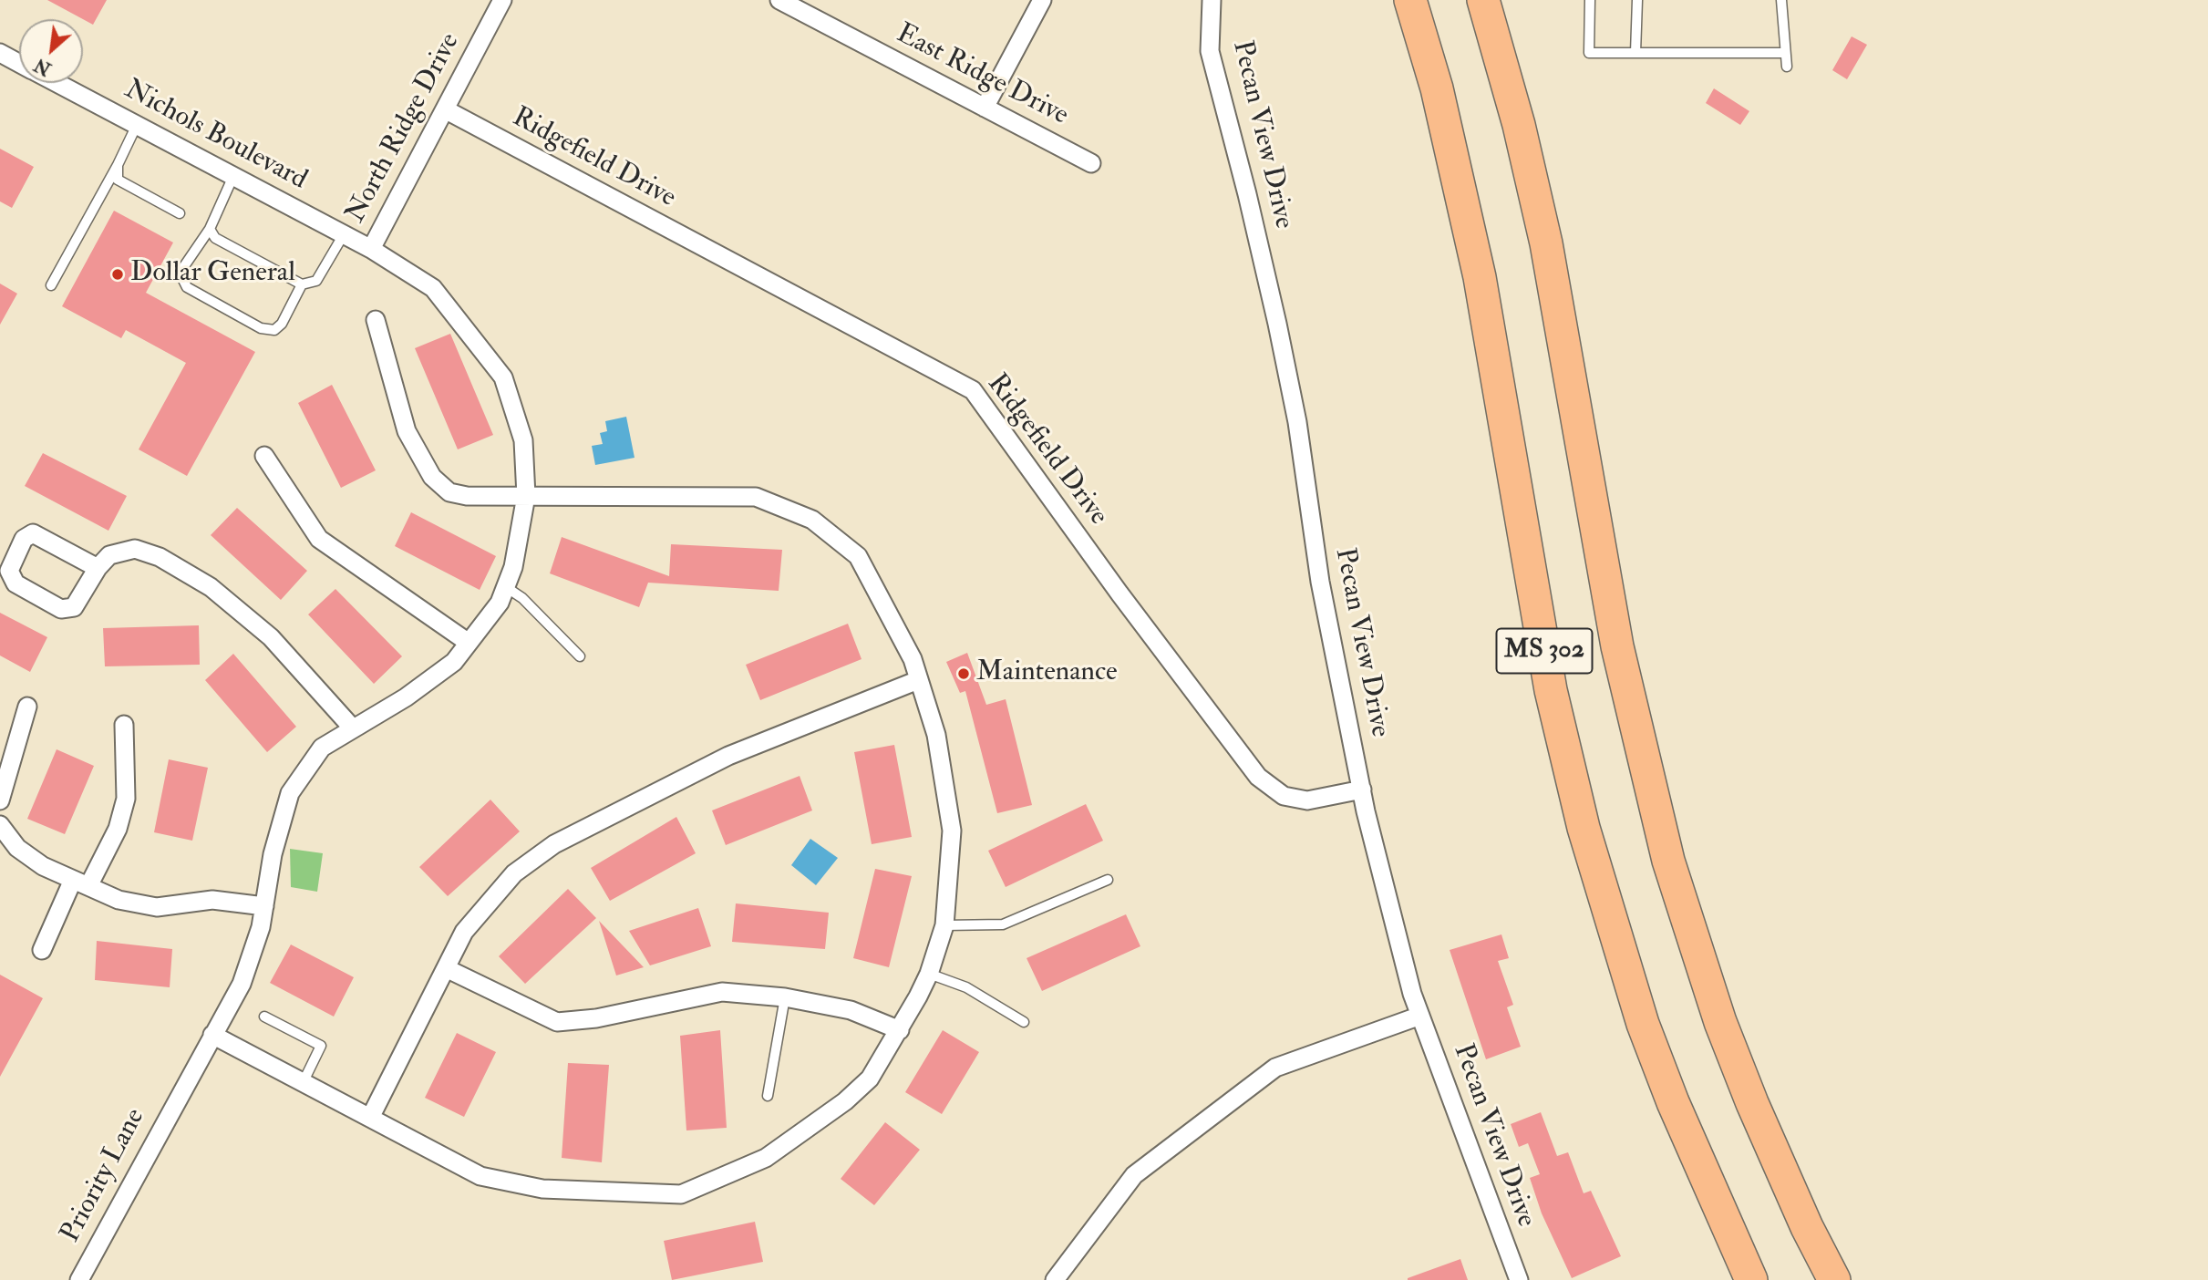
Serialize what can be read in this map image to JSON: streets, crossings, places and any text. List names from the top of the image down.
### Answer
{
  "streets": {
    "highway": ["MS 302"],
    "street": [
      "East Ridge Drive",
      "North Ridge Drive",
      "Pecan View Drive",
      "Nichols Boulevard",
      "Ridgefield Drive",
      "Priority Lane"
    ]
  },
  "crossings": [
    ["North Ridge Drive", "Nichols Boulevard"],
    ["North Ridge Drive", "Ridgefield Drive"],
    ["Pecan View Drive", "Ridgefield Drive"],
    ["Nichols Boulevard", "Priority Lane"]
  ],
  "places": ["Dollar General", "Maintenance"],
  "north": "bottom left"
}
